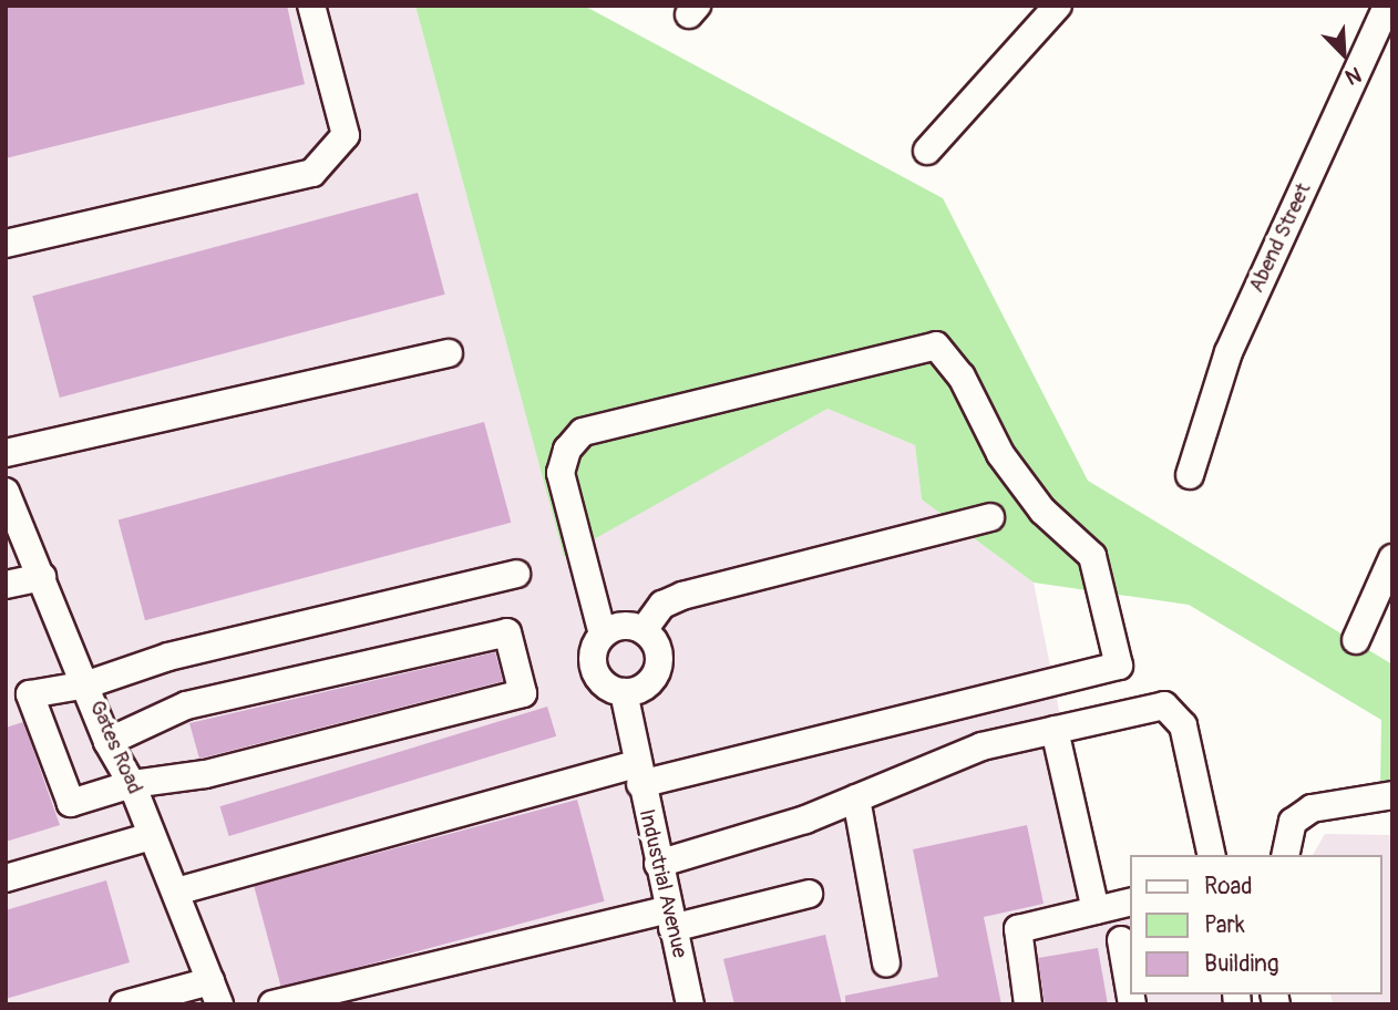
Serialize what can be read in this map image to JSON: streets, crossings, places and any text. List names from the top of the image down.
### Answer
{
  "streets": {
    "street": ["Abend Street", "Gates Road", "Industrial Avenue"]
  },
  "legend": ["Road", "Park", "Building"],
  "north": "bottom right"
}
